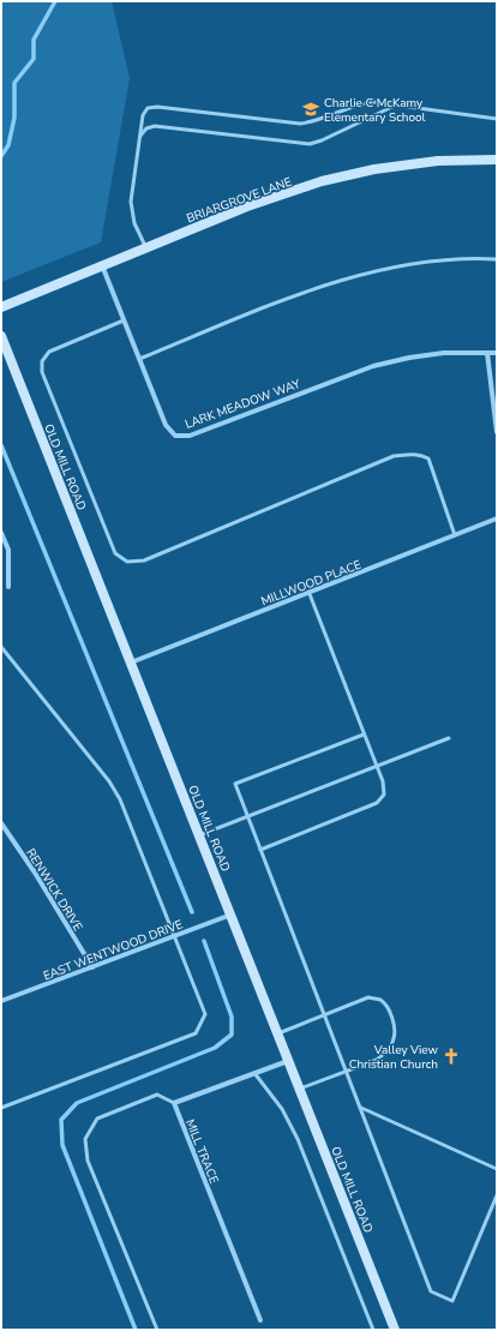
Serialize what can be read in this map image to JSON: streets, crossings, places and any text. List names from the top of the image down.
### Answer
{
  "streets": {
    "street": [
      "BRIARGROVE LANE",
      "LARK MEADOW WAY",
      "OLD MILL ROAD",
      "MILLWOOD PLACE",
      "RENWICK DRIVE",
      "EAST WENTWOOD DRIVE",
      "MILL TRACE"
    ]
  },
  "crossings": [
    ["BRIARGROVE LANE", "LARK MEADOW WAY"],
    ["OLD MILL ROAD", "MILLWOOD PLACE"],
    ["OLD MILL ROAD", "EAST WENTWOOD DRIVE"],
    ["RENWICK DRIVE", "EAST WENTWOOD DRIVE"]
  ],
  "places": {
    "school or university": ["Charlie C McKamy Elementary School"],
    "church": ["Valley View Christian Church"]
  }
}
